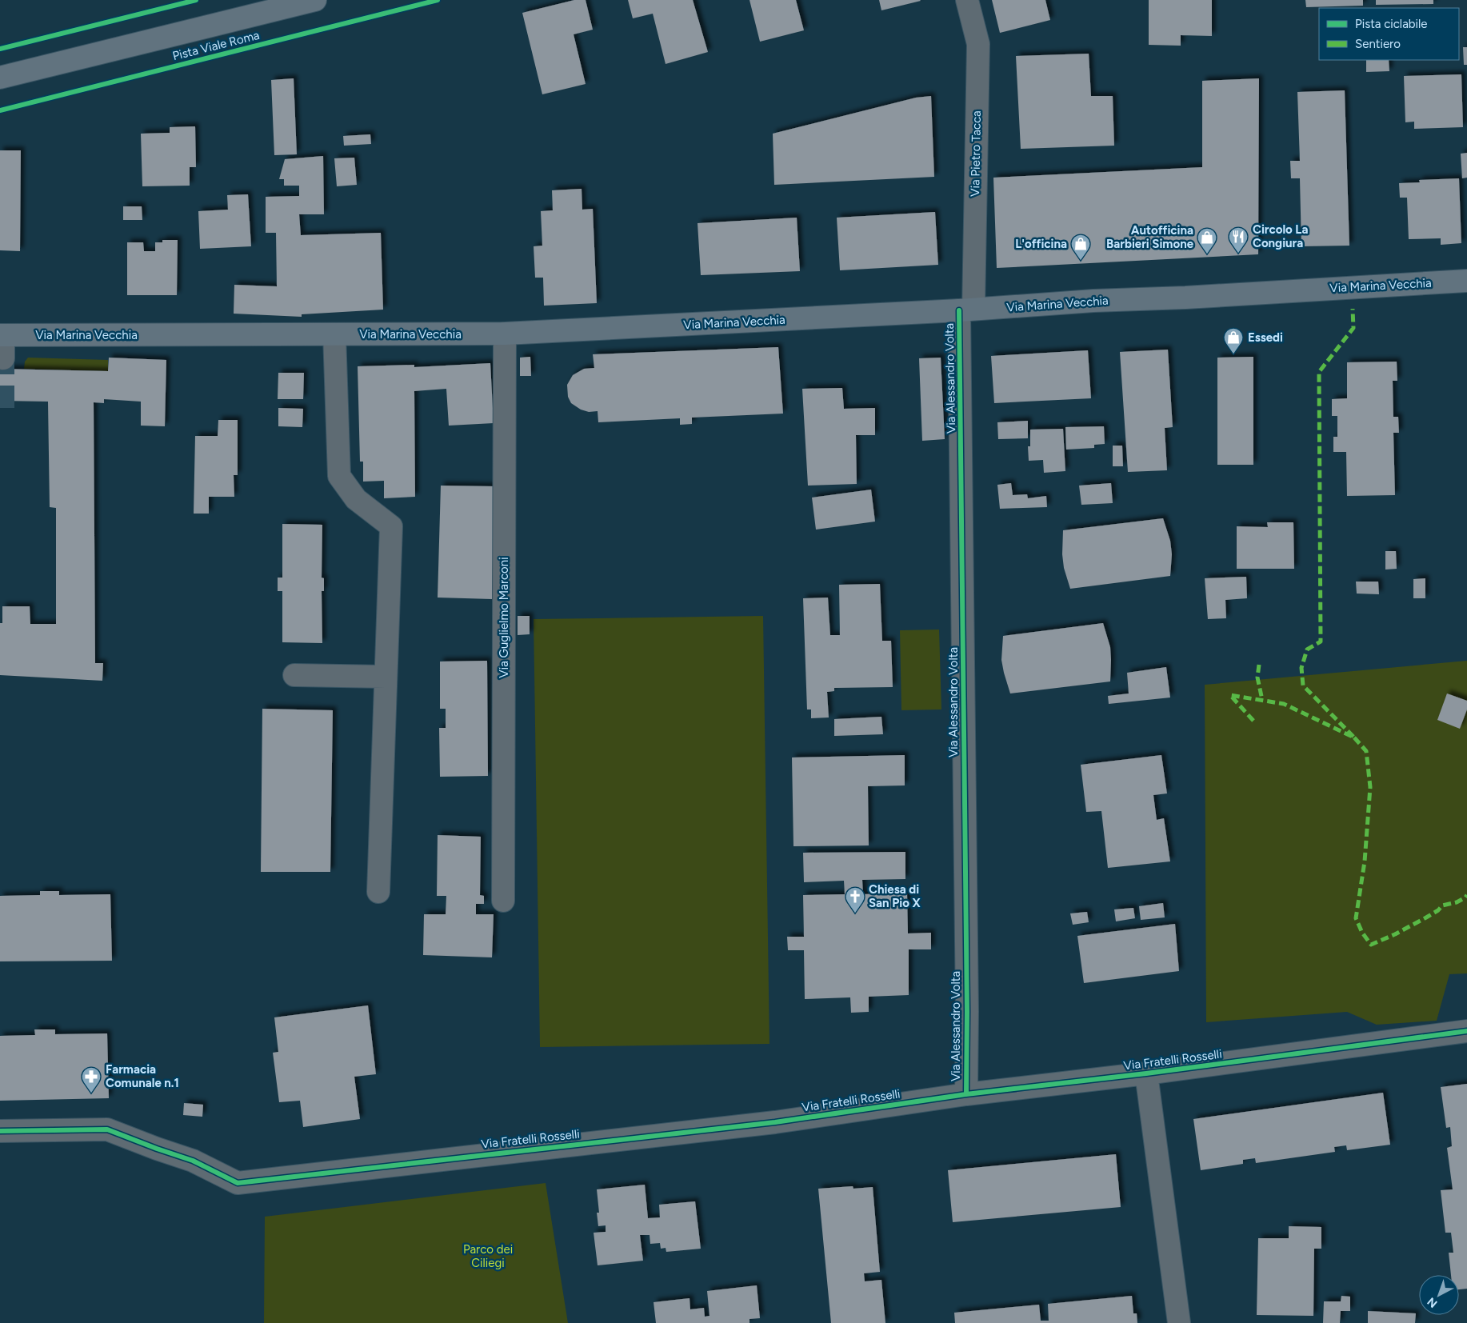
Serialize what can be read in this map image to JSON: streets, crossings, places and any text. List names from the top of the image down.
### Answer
{
  "streets": {
    "main road": ["Via Marina Vecchia"],
    "street": [
      "Via Pietro Tacca",
      "Via Alessandro Volta",
      "Via Guglielmo Marconi",
      "Via Fratelli Rosselli"
    ],
    "cycle path": ["Pista Viale Roma"]
  },
  "crossings": [
    ["Via Pietro Tacca", "Via Marina Vecchia"],
    ["Via Pietro Tacca", "Via Alessandro Volta"],
    ["Via Marina Vecchia", "Via Alessandro Volta"],
    ["Via Marina Vecchia", "Via Guglielmo Marconi"],
    ["Via Alessandro Volta", "Via Fratelli Rosselli"]
  ],
  "parks": ["Parco dei Ciliegi"],
  "places": {
    "restaurant": ["Circolo La Congiura"],
    "shop": ["Autofficina Barbieri Simone", "L'officina", "Essedi"],
    "church": ["Chiesa di San Pio X"],
    "pharmacy": ["Farmacia Comunale n.1"]
  },
  "legend": ["Pista ciclabile", "Sentiero"],
  "north": "bottom left"
}
